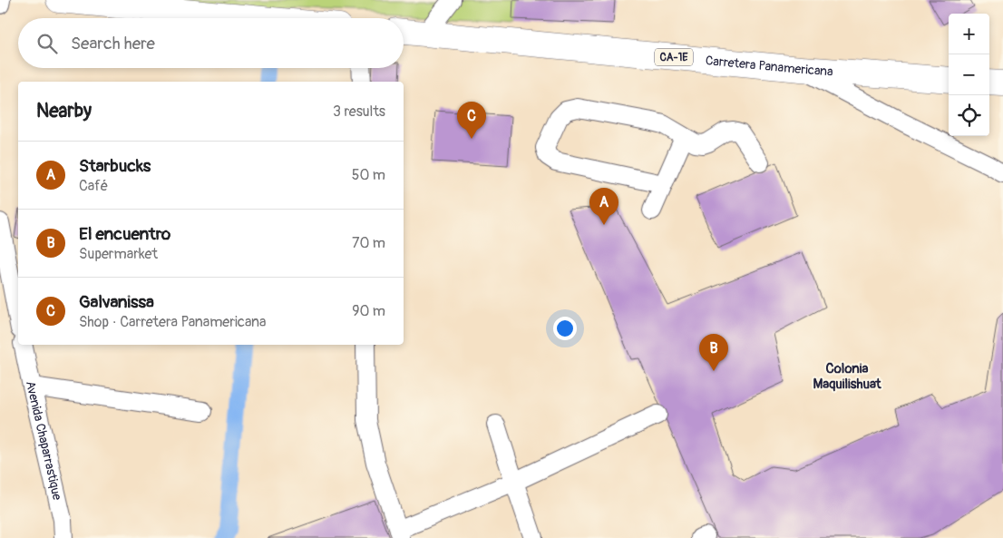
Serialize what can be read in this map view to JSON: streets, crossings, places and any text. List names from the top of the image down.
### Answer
{
  "streets": {
    "highway": ["CA-1E", "Carretera Panamericana"],
    "street": ["Avenida Chaparrastique"]
  },
  "districts": ["Colonia Maquilishuat"],
  "page": {
    "map_buttons": ["+", "−"],
    "search": "Search here",
    "heading": ["Nearby", "3 results"],
    "pins": ["C", "A", "B"],
    "list": [
      {
        "mark": "A",
        "name": "Starbucks",
        "note": "Café",
        "value": "50 m"
      },
      {
        "mark": "B",
        "name": "El encuentro",
        "note": "Supermarket",
        "value": "70 m"
      },
      {
        "mark": "C",
        "name": "Galvanissa",
        "note": "Shop · Carretera Panamericana",
        "value": "90 m"
      }
    ]
  }
}
